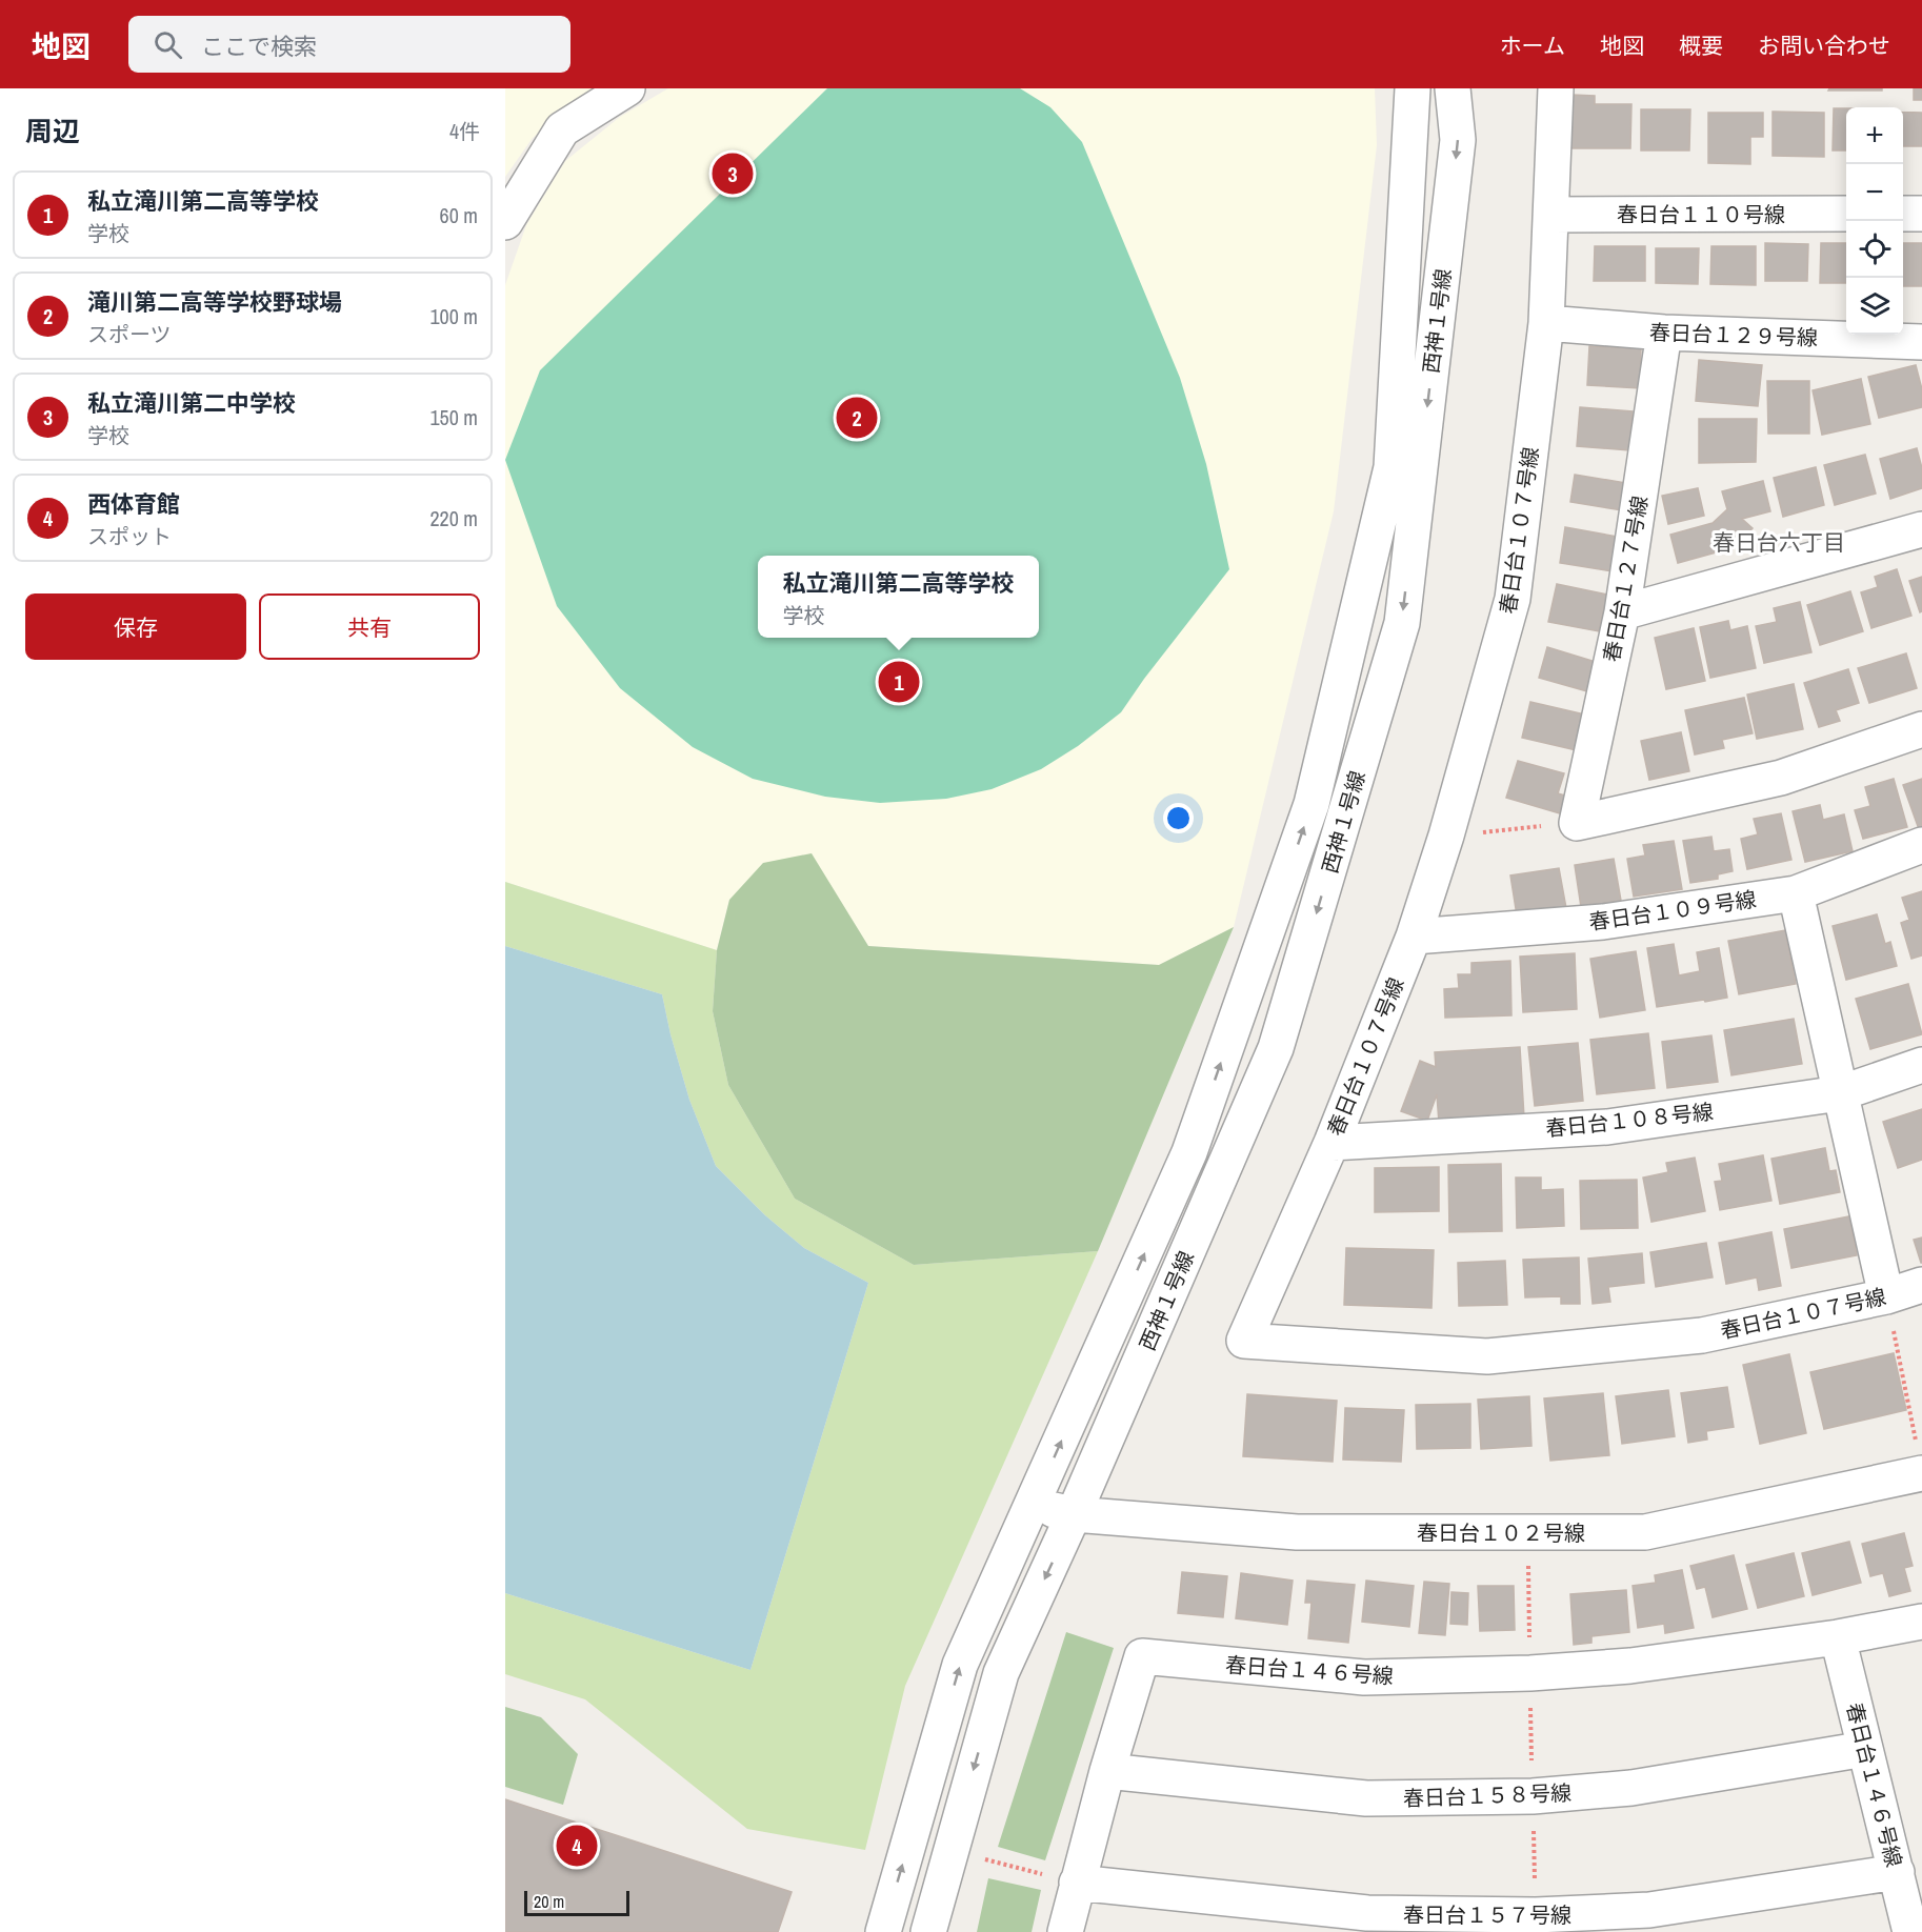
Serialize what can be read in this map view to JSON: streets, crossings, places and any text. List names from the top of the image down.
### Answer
{
  "streets": {
    "street": [
      "春日台１１０号線",
      "西神１号線",
      "春日台１２９号線",
      "春日台１０７号線",
      "春日台１２７号線",
      "春日台１０９号線",
      "春日台１０８号線",
      "春日台１０２号線",
      "春日台１４６号線",
      "春日台１５８号線",
      "春日台１５７号線"
    ]
  },
  "crossings": [
    ["春日台１１０号線", "春日台１０７号線"],
    ["西神１号線", "春日台１０２号線"],
    ["春日台１２９号線", "春日台１０７号線"],
    ["春日台１２９号線", "春日台１２７号線"],
    ["春日台１０７号線", "春日台１０９号線"],
    ["春日台１０７号線", "春日台１０８号線"],
    ["春日台１４６号線", "春日台１５８号線"],
    ["春日台１４６号線", "春日台１５７号線"]
  ],
  "districts": ["春日台六丁目"],
  "scale_bar": "20 m",
  "page": {
    "header": "地図",
    "search": "ここで検索",
    "nav": [
      "ホーム",
      "地図",
      "概要",
      "お問い合わせ"
    ],
    "heading": ["周辺", "4件"],
    "map_buttons": ["+", "−"],
    "pins": [
      "3",
      "2",
      "1",
      "4"
    ],
    "list": [
      {
        "mark": "1",
        "name": "私立滝川第二高等学校",
        "note": "学校",
        "value": "60 m"
      },
      {
        "mark": "2",
        "name": "滝川第二高等学校野球場",
        "note": "スポーツ",
        "value": "100 m"
      },
      {
        "mark": "3",
        "name": "私立滝川第二中学校",
        "note": "学校",
        "value": "150 m"
      },
      {
        "mark": "4",
        "name": "西体育館",
        "note": "スポット",
        "value": "220 m"
      }
    ],
    "popup": ["私立滝川第二高等学校", "学校"],
    "buttons": ["保存", "共有"],
    "scale": "20 m"
  }
}
